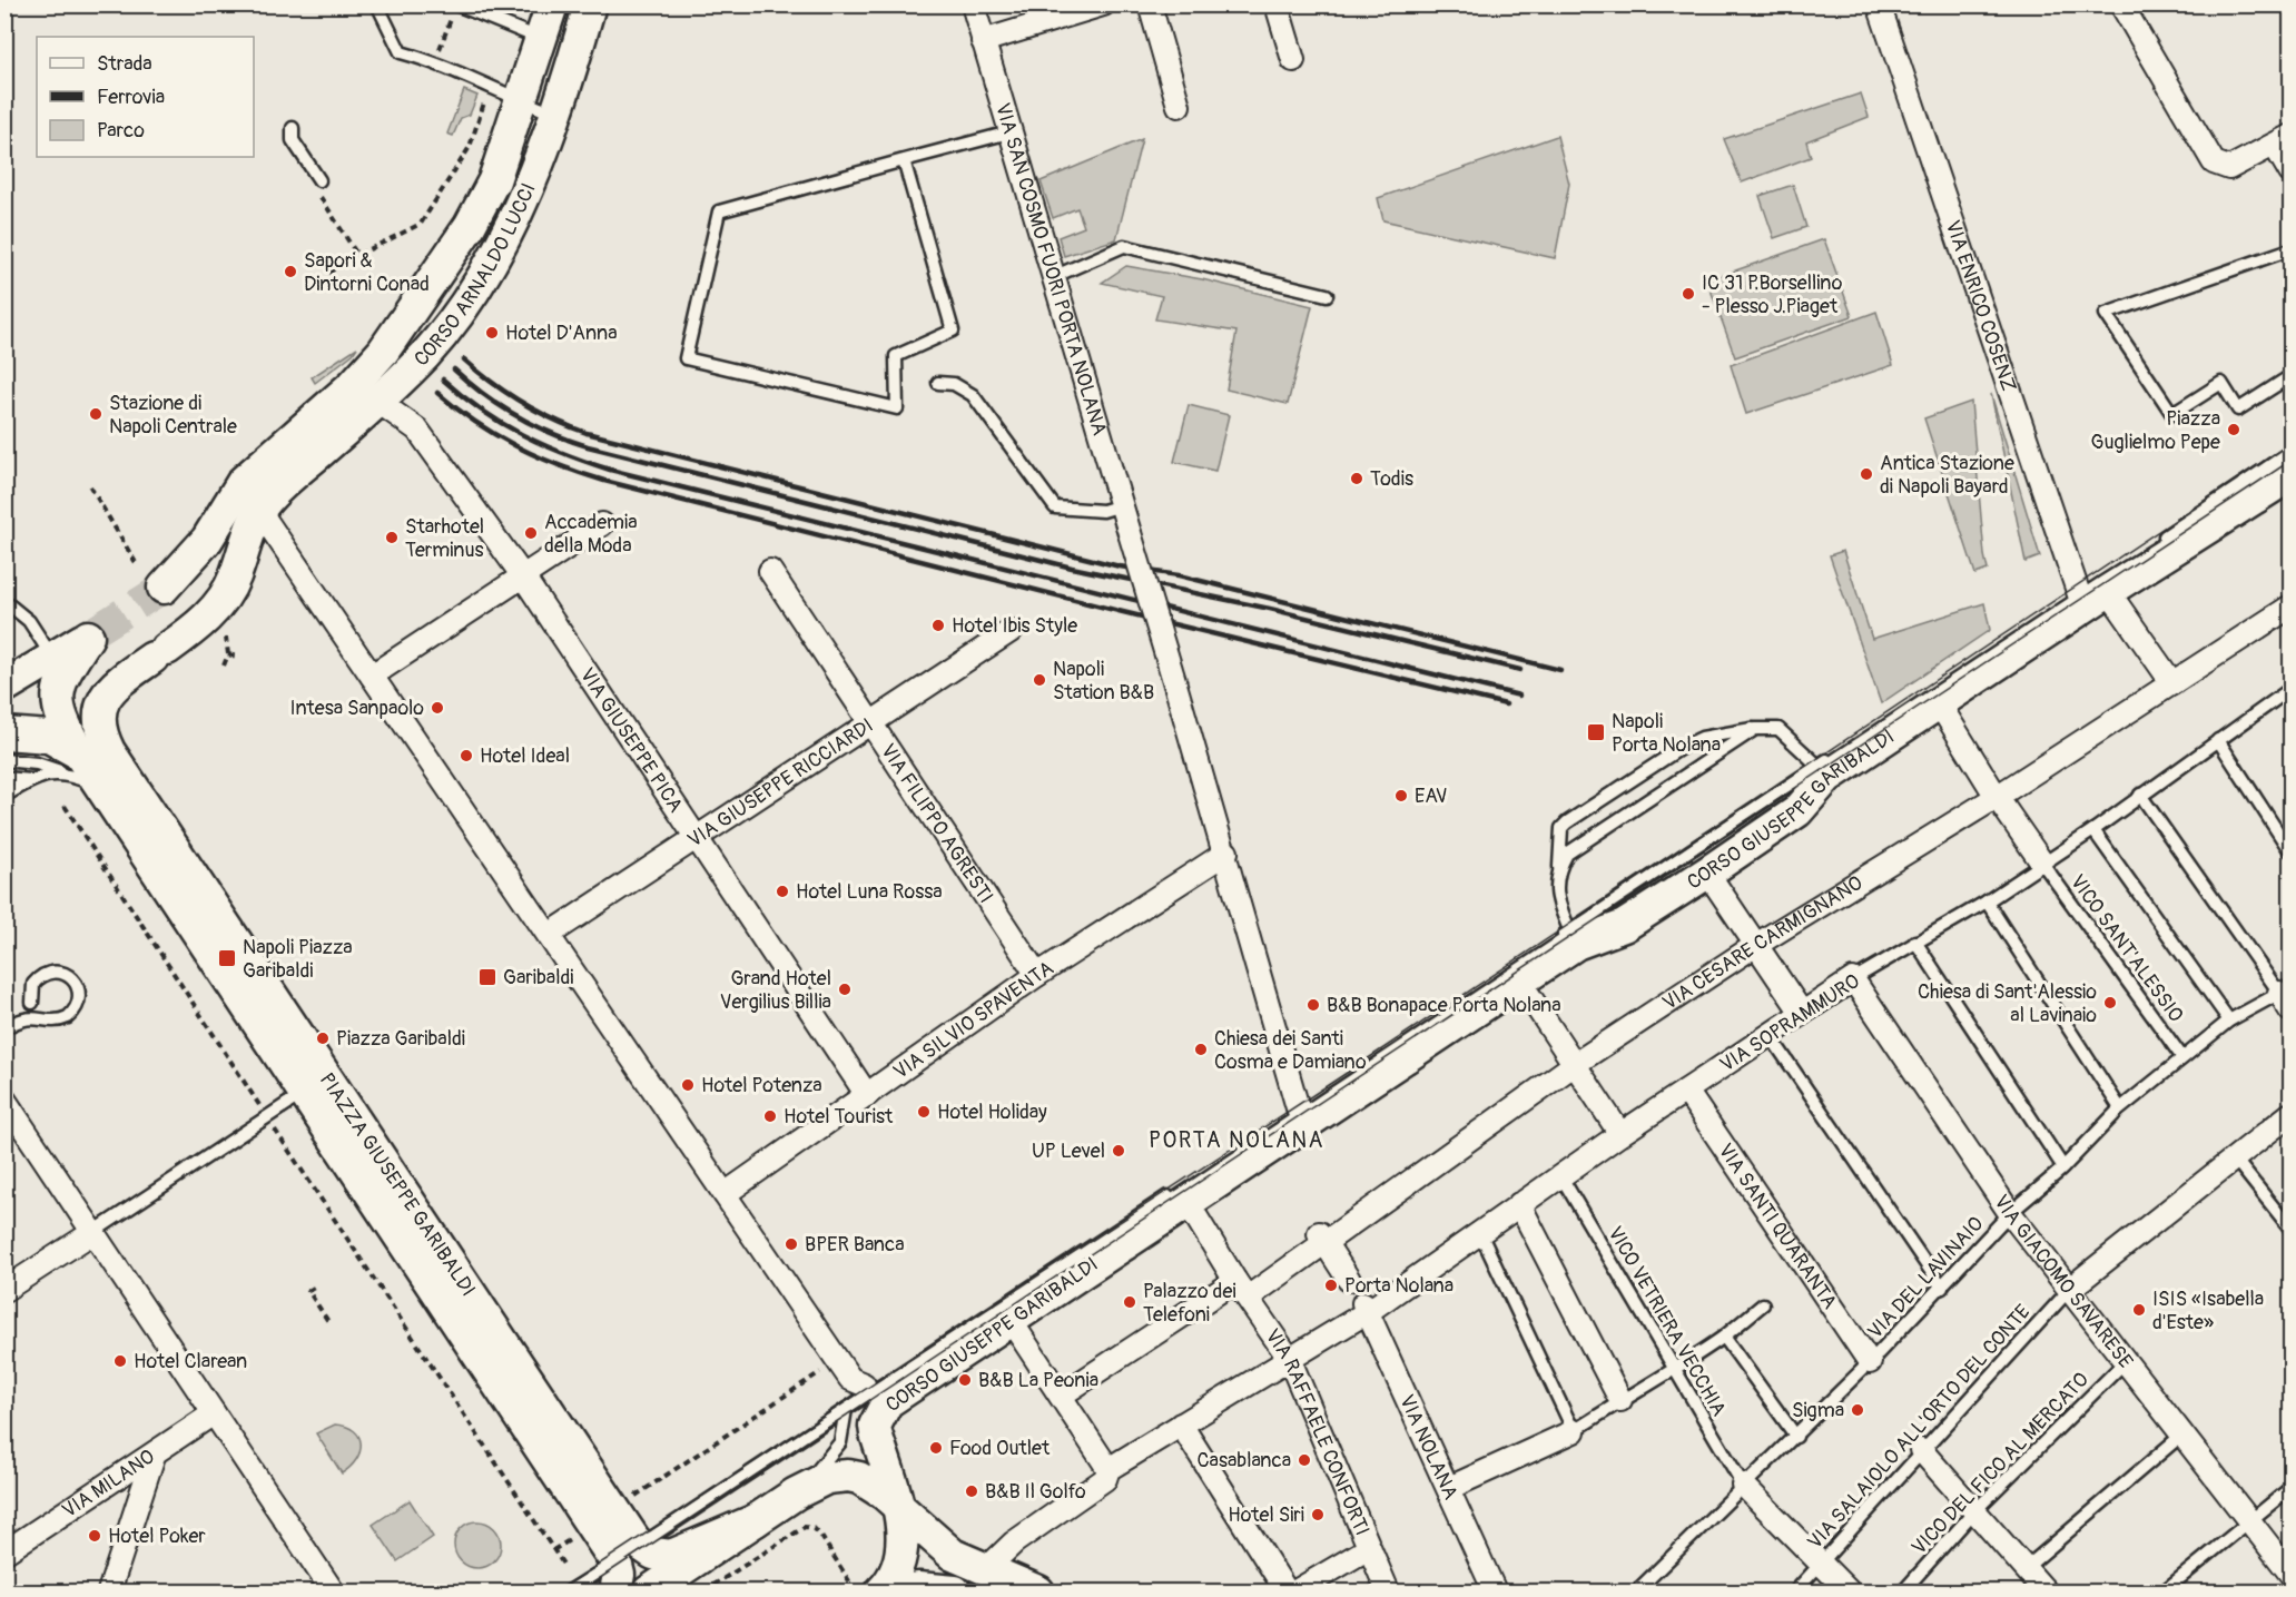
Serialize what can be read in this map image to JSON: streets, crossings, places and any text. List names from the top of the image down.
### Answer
{
  "streets": {
    "main road": ["CORSO ARNALDO LUCCI", "CORSO GIUSEPPE GARIBALDI", "PIAZZA GIUSEPPE GARIBALDI"],
    "street": [
      "VIA SAN COSMO FUORI PORTA NOLANA",
      "VIA ENRICO COSENZ",
      "VIA GIUSEPPE PICA",
      "VIA GIUSEPPE RICCIARDI",
      "VIA FILIPPO AGRESTI",
      "VIA CESARE CARMIGNANO",
      "VIA SILVIO SPAVENTA",
      "VIA SOPRAMMURO",
      "VIA SANTI QUARANTA",
      "VIA GIACOMO SAVARESE",
      "VIA RAFFAELE CONFORTI",
      "VIA NOLANA",
      "VIA MILANO"
    ],
    "lane": [
      "VICO SANT'ALESSIO",
      "VIA DEL LAVINAIO",
      "VICO VETRIERA VECCHIA",
      "VIA SALAIOLO ALL'ORTO DEL CONTE",
      "VICO DEL FICO AL MERCATO"
    ]
  },
  "crossings": [
    ["VIA SAN COSMO FUORI PORTA NOLANA", "VIA SILVIO SPAVENTA"],
    ["CORSO ARNALDO LUCCI", "VIA GIUSEPPE PICA"],
    ["CORSO ARNALDO LUCCI", "PIAZZA GIUSEPPE GARIBALDI"],
    ["VIA ENRICO COSENZ", "CORSO GIUSEPPE GARIBALDI"],
    ["VIA ENRICO COSENZ", "VIA CESARE CARMIGNANO"],
    ["VIA GIUSEPPE PICA", "VIA GIUSEPPE RICCIARDI"],
    ["VIA GIUSEPPE PICA", "VIA SILVIO SPAVENTA"],
    ["VIA GIUSEPPE RICCIARDI", "VIA FILIPPO AGRESTI"],
    ["CORSO GIUSEPPE GARIBALDI", "VIA RAFFAELE CONFORTI"],
    ["VIA FILIPPO AGRESTI", "VIA SILVIO SPAVENTA"],
    ["VIA CESARE CARMIGNANO", "VIA RAFFAELE CONFORTI"],
    ["VICO SANT'ALESSIO", "VIA SOPRAMMURO"],
    ["VICO SANT'ALESSIO", "VIA DEL LAVINAIO"],
    ["VIA SOPRAMMURO", "VIA SANTI QUARANTA"],
    ["VIA SOPRAMMURO", "VIA GIACOMO SAVARESE"],
    ["VIA SOPRAMMURO", "VICO VETRIERA VECCHIA"],
    ["VIA SOPRAMMURO", "VIA RAFFAELE CONFORTI"],
    ["VIA SOPRAMMURO", "VIA NOLANA"],
    ["VIA SANTI QUARANTA", "VIA DEL LAVINAIO"],
    ["VIA DEL LAVINAIO", "VIA GIACOMO SAVARESE"],
    ["VIA DEL LAVINAIO", "VICO VETRIERA VECCHIA"],
    ["VIA GIACOMO SAVARESE", "VIA SALAIOLO ALL'ORTO DEL CONTE"],
    ["VIA GIACOMO SAVARESE", "VICO DEL FICO AL MERCATO"]
  ],
  "districts": ["PORTA NOLANA"],
  "places": {
    "other": [
      "Sapori & Dintorni Conad",
      "IC 31 P.Borsellino - Plesso J.Piaget",
      "Hotel D'Anna",
      "Stazione di Napoli Centrale",
      "Piazza Guglielmo Pepe",
      "Antica Stazione di Napoli Bayard",
      "Todis",
      "Accademia della Moda",
      "Starhotel Terminus",
      "Hotel Ibis Style",
      "Napoli Station B&B",
      "Intesa Sanpaolo",
      "Hotel Ideal",
      "EAV",
      "Hotel Luna Rossa",
      "Grand Hotel Vergilius Billia",
      "Chiesa di Sant'Alessio al Lavinaio",
      "B&B Bonapace Porta Nolana",
      "Piazza Garibaldi",
      "Chiesa dei Santi Cosma e Damiano",
      "Hotel Potenza",
      "Hotel Holiday",
      "Hotel Tourist",
      "UP Level",
      "BPER Banca",
      "Porta Nolana",
      "Palazzo dei Telefoni",
      "ISIS «Isabella d'Este»",
      "Hotel Clarean",
      "B&B La Peonia",
      "Sigma",
      "Food Outlet",
      "Casablanca",
      "B&B Il Golfo",
      "Hotel Siri",
      "Hotel Poker"
    ],
    "transit": ["Napoli Porta Nolana", "Napoli Piazza Garibaldi", "Garibaldi"]
  },
  "legend": ["Strada", "Ferrovia", "Parco"]
}
